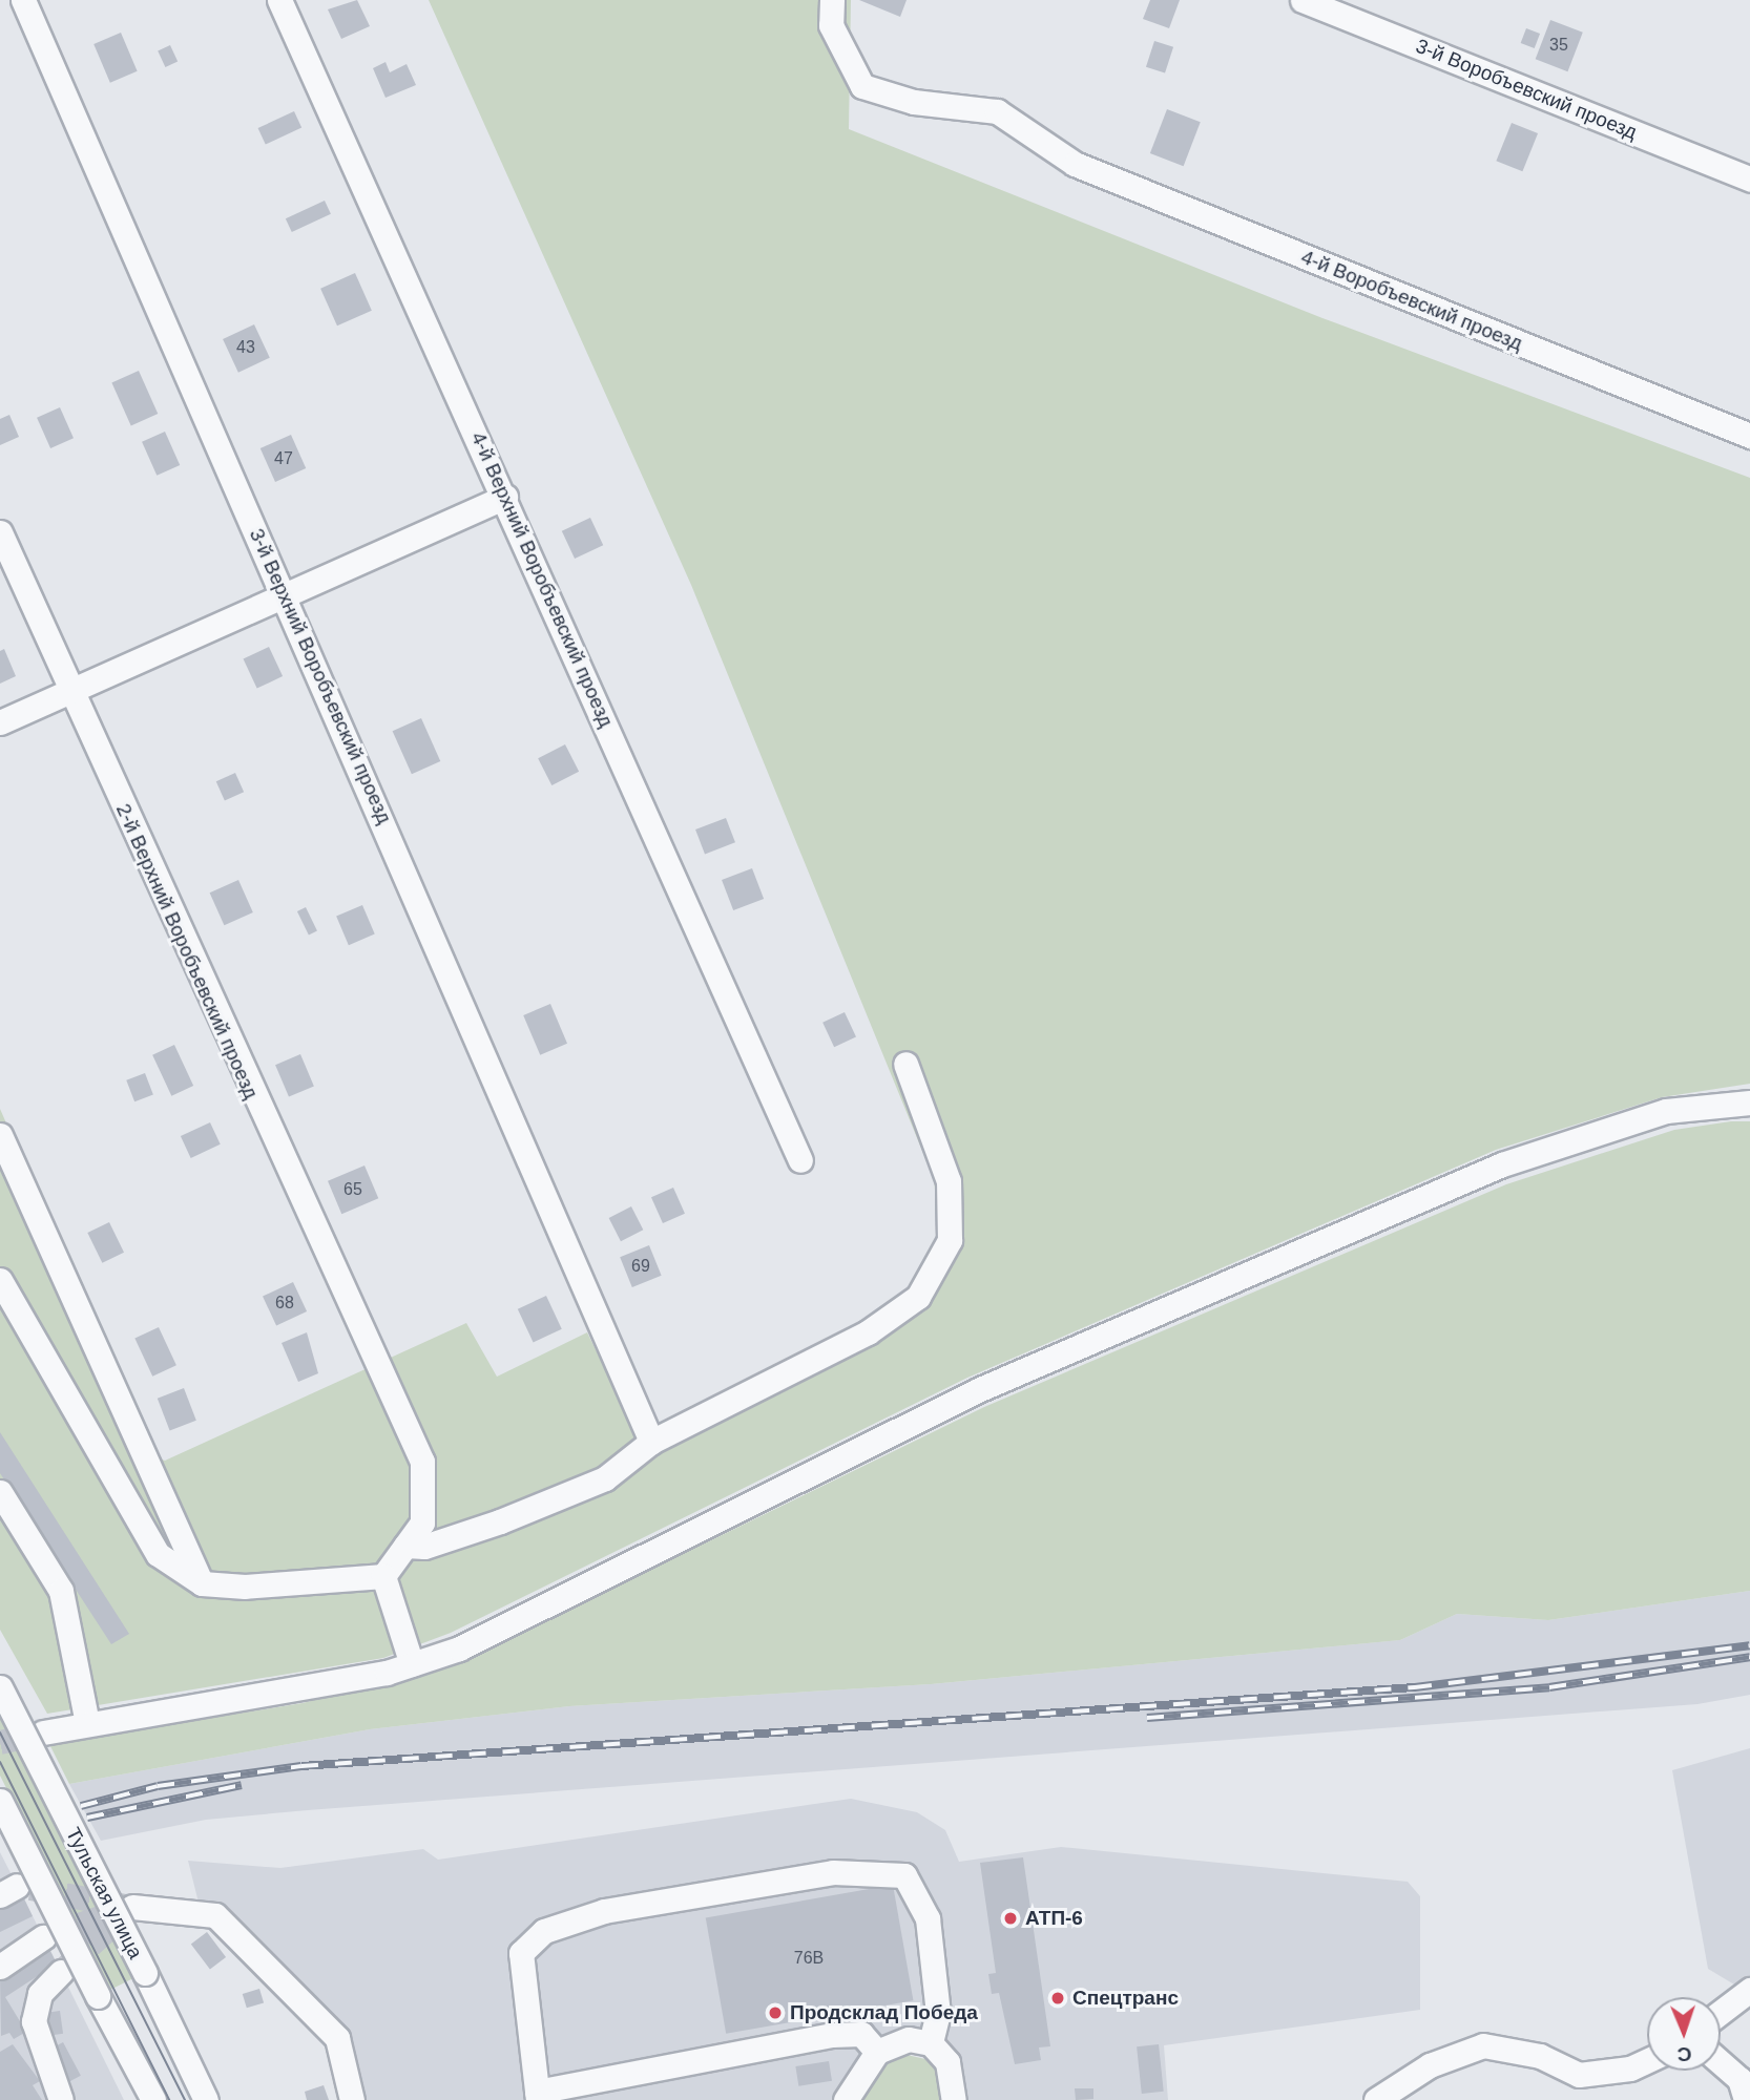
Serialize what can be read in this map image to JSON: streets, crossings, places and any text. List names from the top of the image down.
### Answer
{
  "streets": {
    "street": [
      "3-й Воробъевский проезд",
      "4-й Воробъевский проезд",
      "4-й Верхний Воробъевский проезд",
      "3-й Верхний Воробъевский проезд",
      "2-й Верхний Воробъевский проезд",
      "Тульская улица"
    ]
  },
  "places": ["АТП-6", "Спецтранс", "Продсклад Победа"],
  "house_numbers": [
    "35",
    "43",
    "47",
    "65",
    "69",
    "68",
    "76В"
  ],
  "north": "bottom"
}
